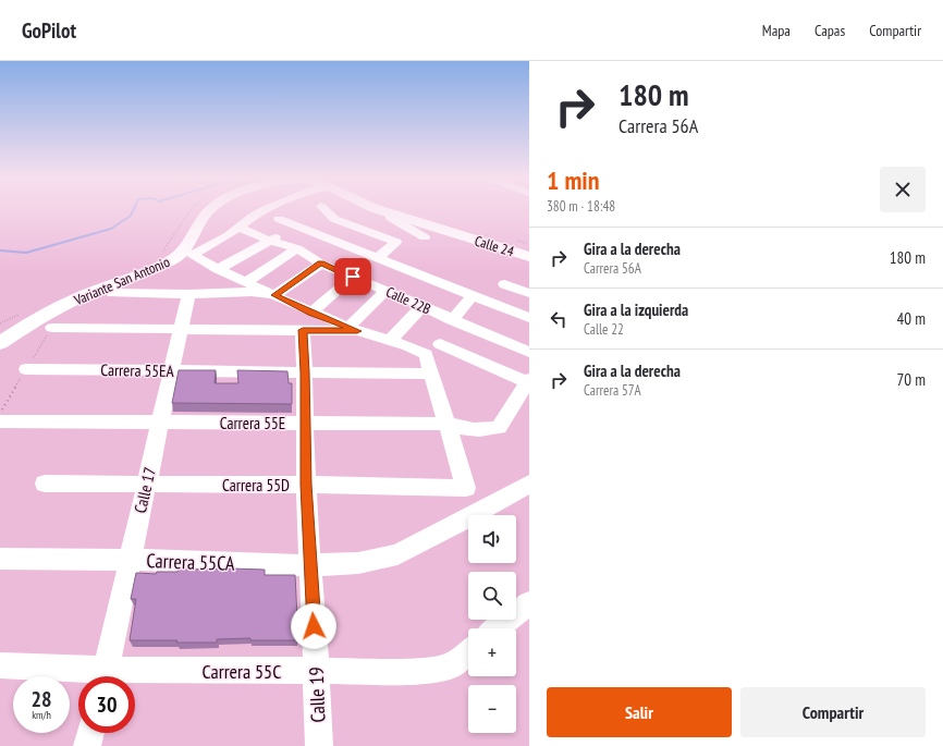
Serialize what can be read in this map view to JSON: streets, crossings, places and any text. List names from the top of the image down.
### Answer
{
  "streets": {
    "main road": ["Calle 24", "Variante San Antonio"],
    "street": [
      "Calle 22B",
      "Carrera 55EA",
      "Carrera 55E",
      "Carrera 55D",
      "Calle 17",
      "Carrera 55CA",
      "Carrera 55C",
      "Calle 19"
    ]
  },
  "crossings": [
    ["Carrera 55EA", "Calle 17"],
    ["Carrera 55EA", "Calle 19"],
    ["Carrera 55E", "Carrera 55D"],
    ["Carrera 55E", "Calle 17"],
    ["Carrera 55E", "Calle 19"],
    ["Carrera 55D", "Calle 17"],
    ["Carrera 55D", "Calle 19"],
    ["Calle 17", "Carrera 55CA"],
    ["Carrera 55CA", "Calle 19"],
    ["Carrera 55C", "Calle 19"]
  ],
  "page": {
    "header": "GoPilot",
    "nav": ["Mapa", "Capas", "Compartir"],
    "turn": ["180 m", "Carrera 56A"],
    "heading": ["1 min", "380 m · 18:48"],
    "list": [
      {
        "name": "Gira a la derecha",
        "note": "Carrera 56A",
        "value": "180 m"
      },
      {
        "name": "Gira a la izquierda",
        "note": "Calle 22",
        "value": "40 m"
      },
      {
        "name": "Gira a la derecha",
        "note": "Carrera 57A",
        "value": "70 m"
      }
    ],
    "map_buttons": ["+", "−"],
    "speed": "28 km/h",
    "limit": "30",
    "buttons": ["Salir", "Compartir"]
  }
}
